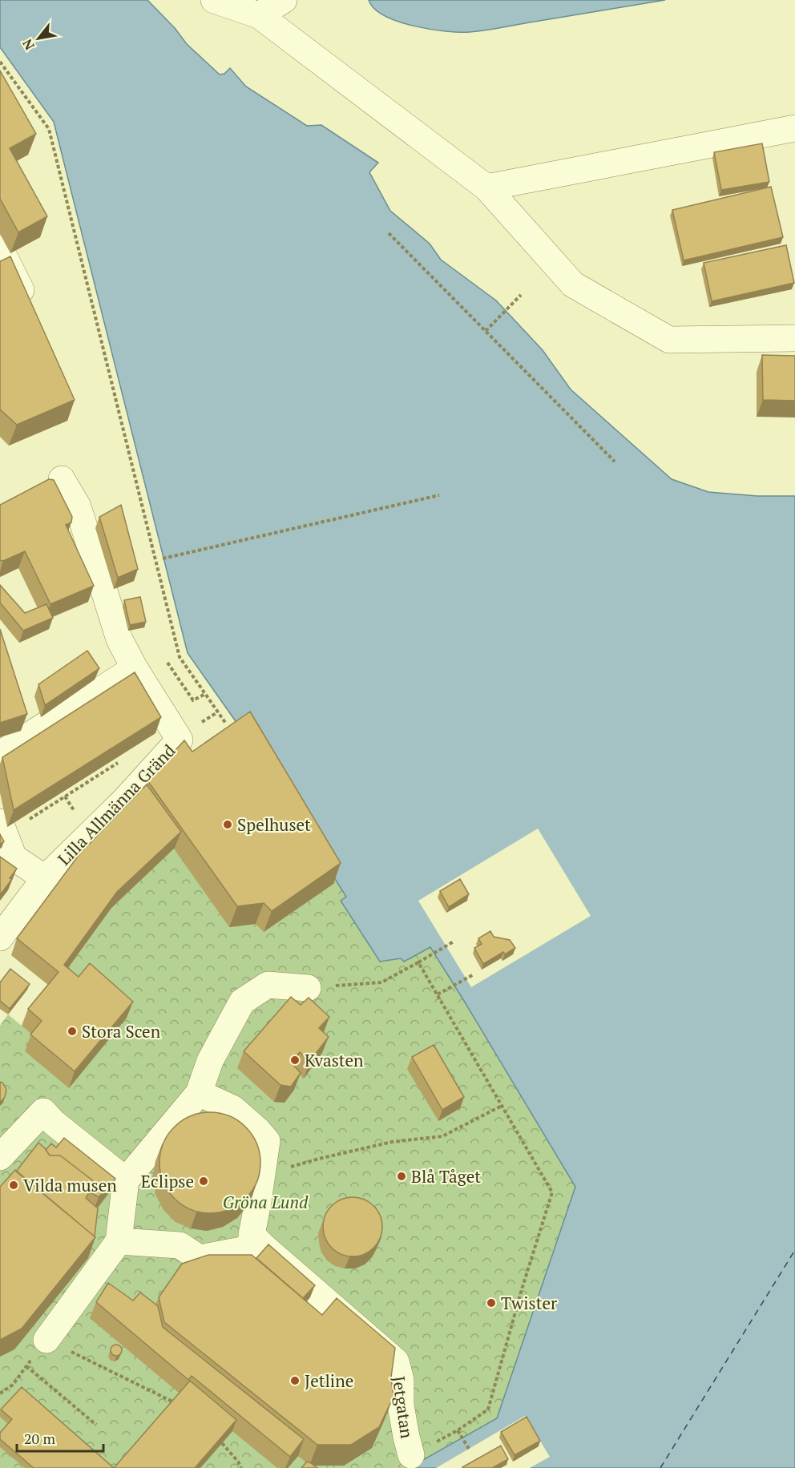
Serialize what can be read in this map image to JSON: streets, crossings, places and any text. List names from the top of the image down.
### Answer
{
  "streets": {
    "street": ["Lilla Allmänna Gränd", "Jetgatan"]
  },
  "parks": ["Gröna Lund"],
  "places": [
    "Spelhuset",
    "Stora Scen",
    "Kvasten",
    "Blå Tåget",
    "Eclipse",
    "Vilda musen",
    "Twister",
    "Jetline"
  ],
  "scale_bar": "20 m",
  "north": "bottom left"
}
